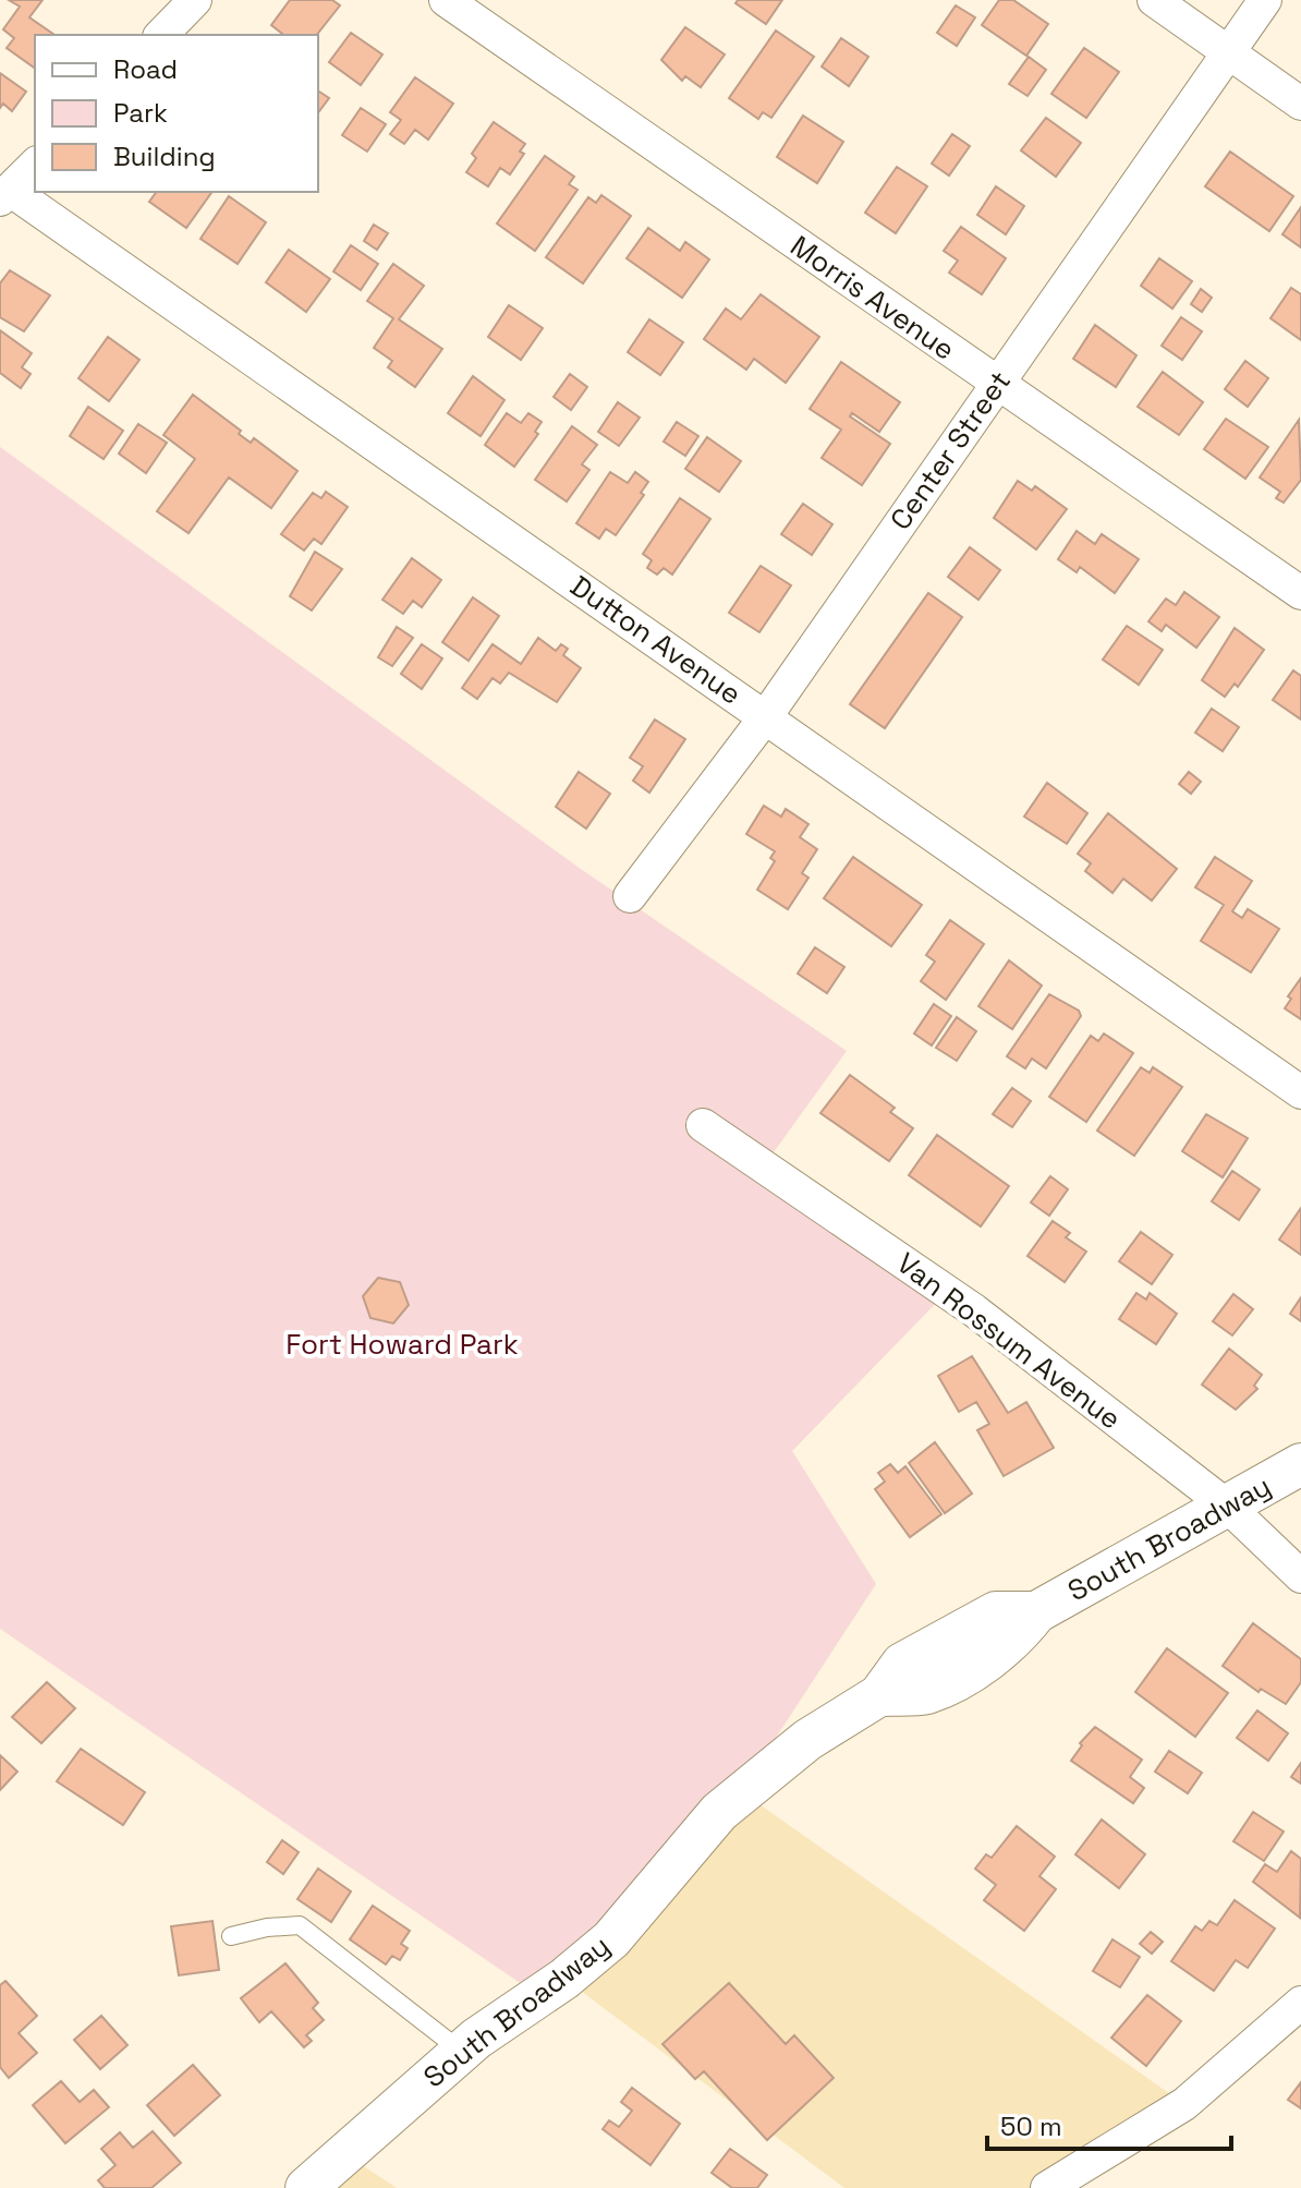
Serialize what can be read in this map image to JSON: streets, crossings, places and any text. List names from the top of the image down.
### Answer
{
  "streets": {
    "street": [
      "Morris Avenue",
      "Center Street",
      "Dutton Avenue",
      "Van Rossum Avenue",
      "South Broadway"
    ]
  },
  "crossings": [
    ["Morris Avenue", "Center Street"],
    ["Center Street", "Dutton Avenue"],
    ["Van Rossum Avenue", "South Broadway"]
  ],
  "parks": ["Fort Howard Park"],
  "legend": ["Road", "Park", "Building"],
  "scale_bar": "50 m"
}
